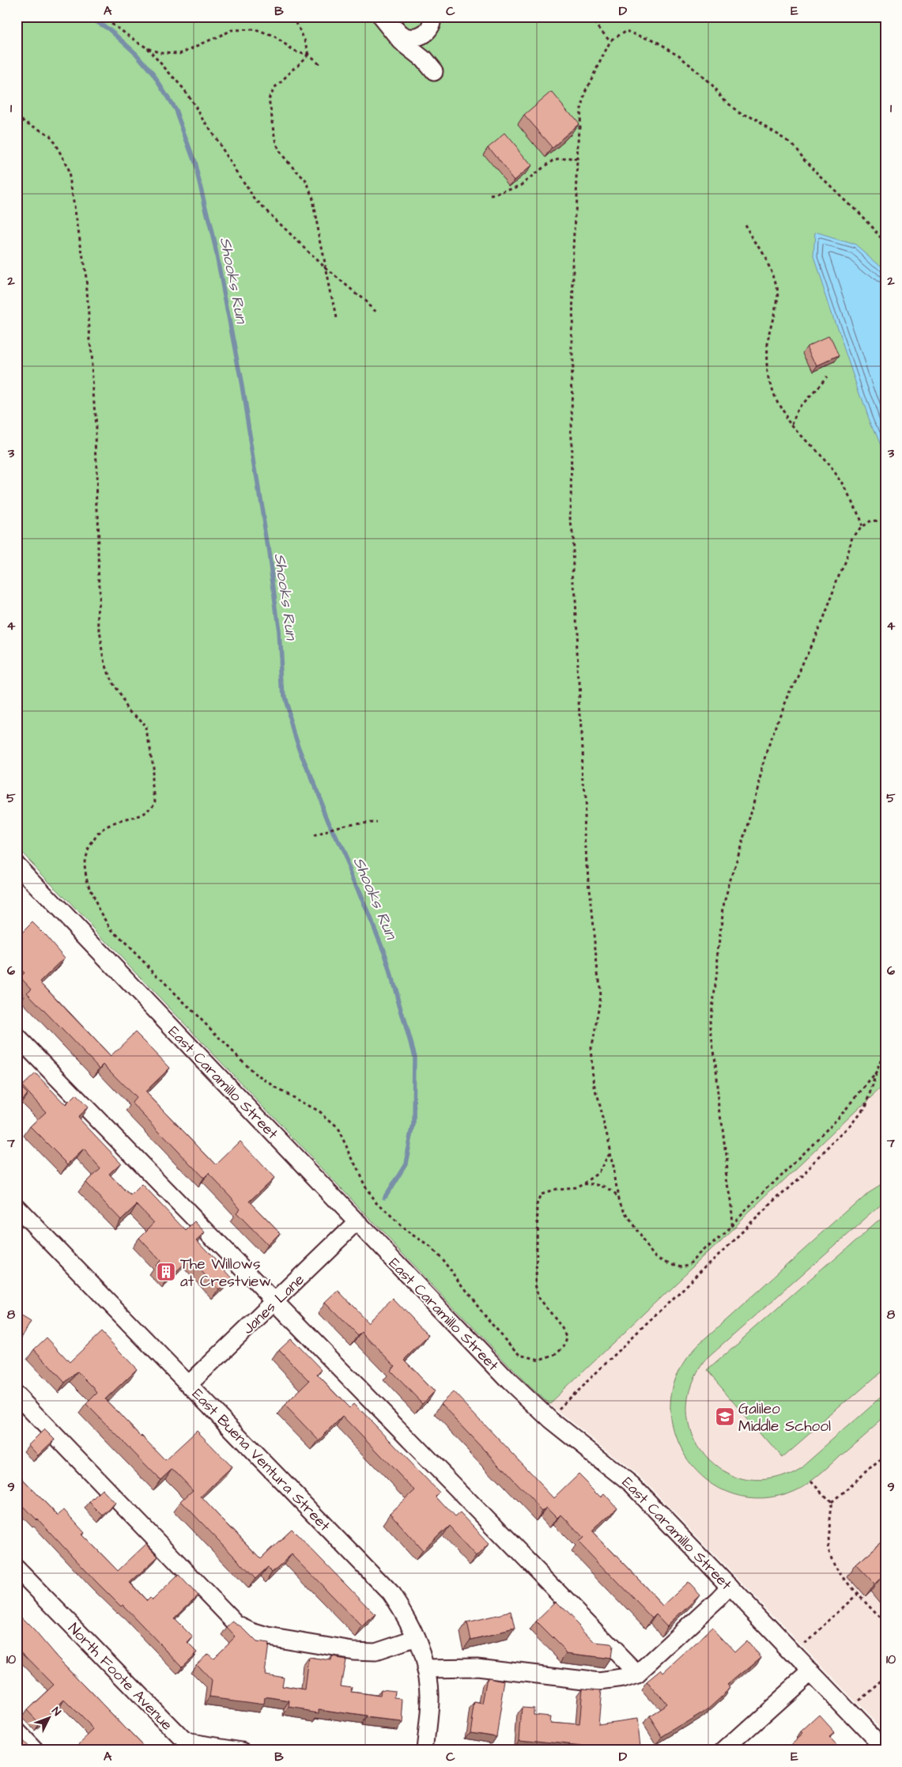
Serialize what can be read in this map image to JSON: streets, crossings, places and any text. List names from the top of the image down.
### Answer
{
  "streets": {
    "street": [
      "East Caramillo Street",
      "Janes Lane",
      "East Buena Ventura Street",
      "North Foote Avenue"
    ]
  },
  "crossings": [
    ["East Caramillo Street", "Janes Lane"],
    ["Janes Lane", "East Buena Ventura Street"]
  ],
  "water": ["Shooks Run"],
  "places": {
    "building": ["The Willows at Crestview"],
    "school or university": ["Galileo Middle School"]
  },
  "north": "top right",
  "grid": {
    "columns": [
      "A",
      "B",
      "C",
      "D",
      "E"
    ],
    "rows": [
      "1",
      "2",
      "3",
      "4",
      "5",
      "6",
      "7",
      "8",
      "9",
      "10"
    ]
  }
}
